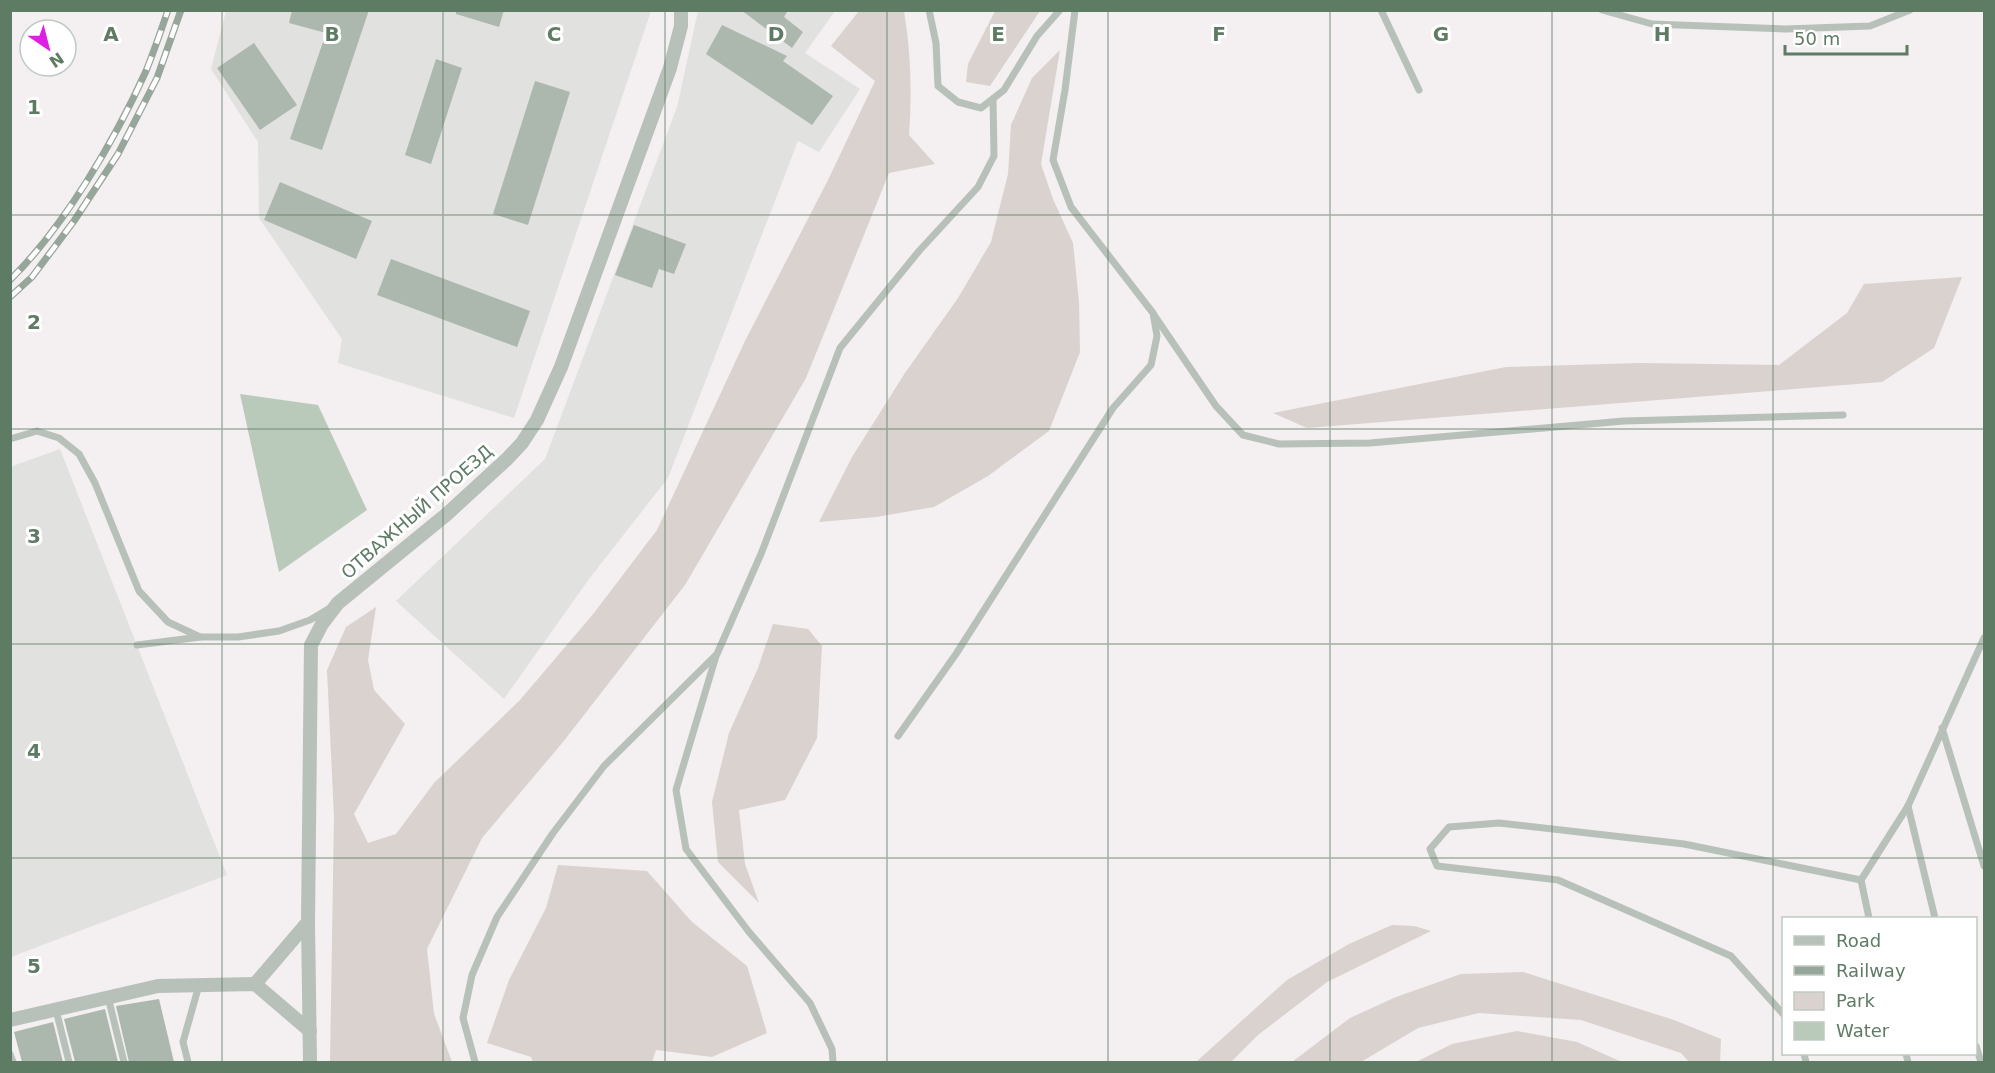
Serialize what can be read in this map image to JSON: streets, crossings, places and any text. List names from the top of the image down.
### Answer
{
  "streets": {
    "street": ["ОТВАЖНЫЙ ПРОЕЗД"]
  },
  "legend": [
    "Road",
    "Railway",
    "Park",
    "Water"
  ],
  "scale_bar": "50 m",
  "north": "bottom right",
  "grid": {
    "columns": [
      "A",
      "B",
      "C",
      "D",
      "E",
      "F",
      "G",
      "H"
    ],
    "rows": [
      "1",
      "2",
      "3",
      "4",
      "5"
    ]
  }
}
